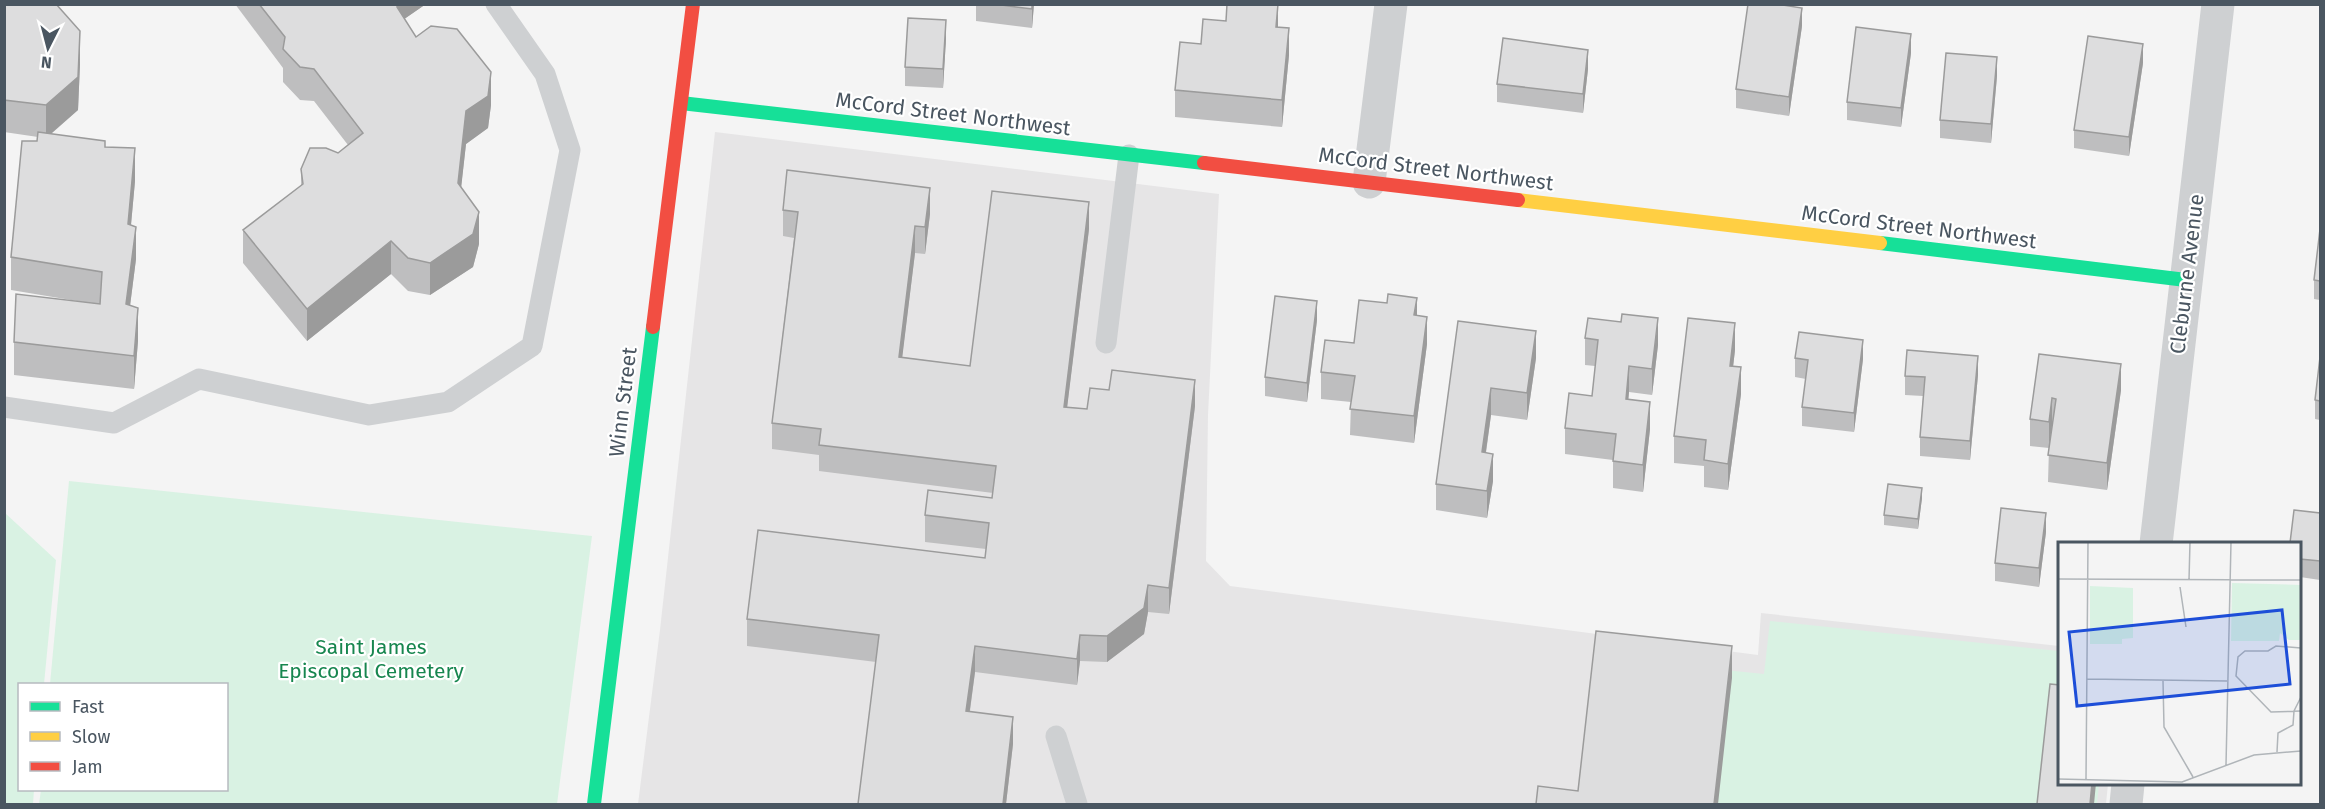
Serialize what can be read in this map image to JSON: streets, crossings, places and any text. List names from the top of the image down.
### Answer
{
  "streets": {
    "street": ["McCord Street Northwest", "Cleburne Avenue", "Winn Street"]
  },
  "crossings": [
    ["McCord Street Northwest", "Cleburne Avenue"],
    ["McCord Street Northwest", "Winn Street"]
  ],
  "parks": ["Saint James Episcopal Cemetery"],
  "legend": ["Fast", "Slow", "Jam"],
  "north": "bottom"
}
